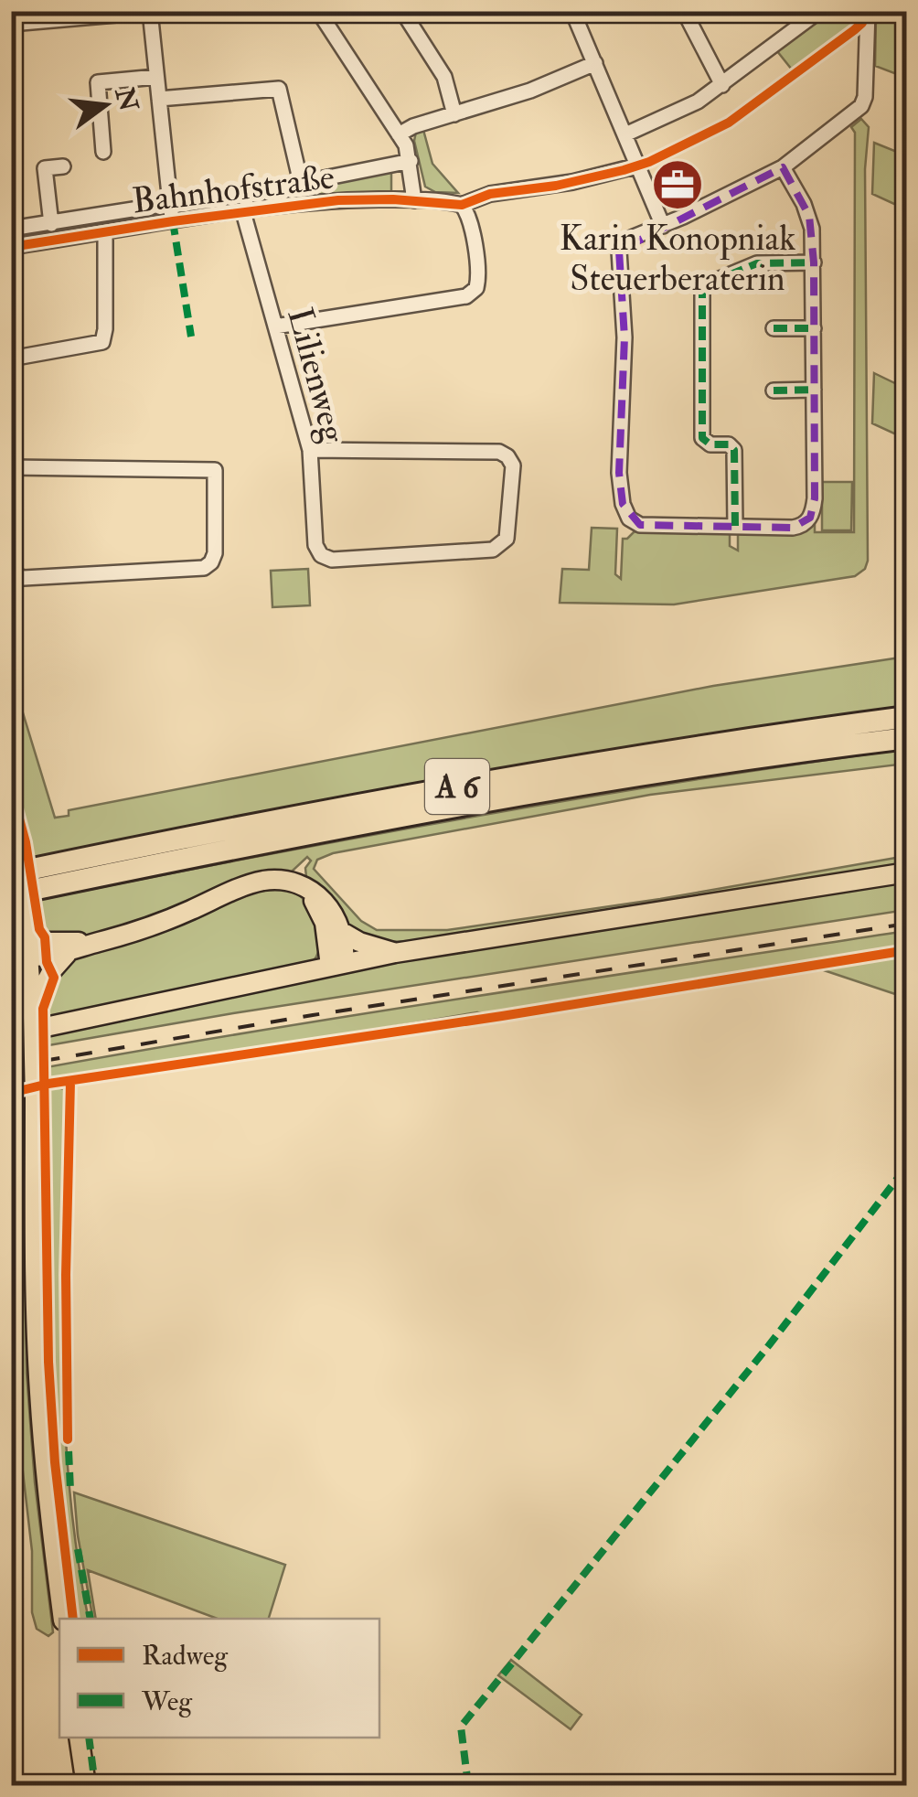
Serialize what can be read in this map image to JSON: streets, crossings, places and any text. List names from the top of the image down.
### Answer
{
  "streets": {
    "highway": ["A 6"],
    "street": ["Bahnhofstraße", "Lilienweg"]
  },
  "crossings": [
    ["Bahnhofstraße", "Lilienweg"]
  ],
  "places": {
    "office": ["Karin Konopniak Steuerberaterin"]
  },
  "legend": ["Radweg", "Weg"],
  "north": "right"
}
